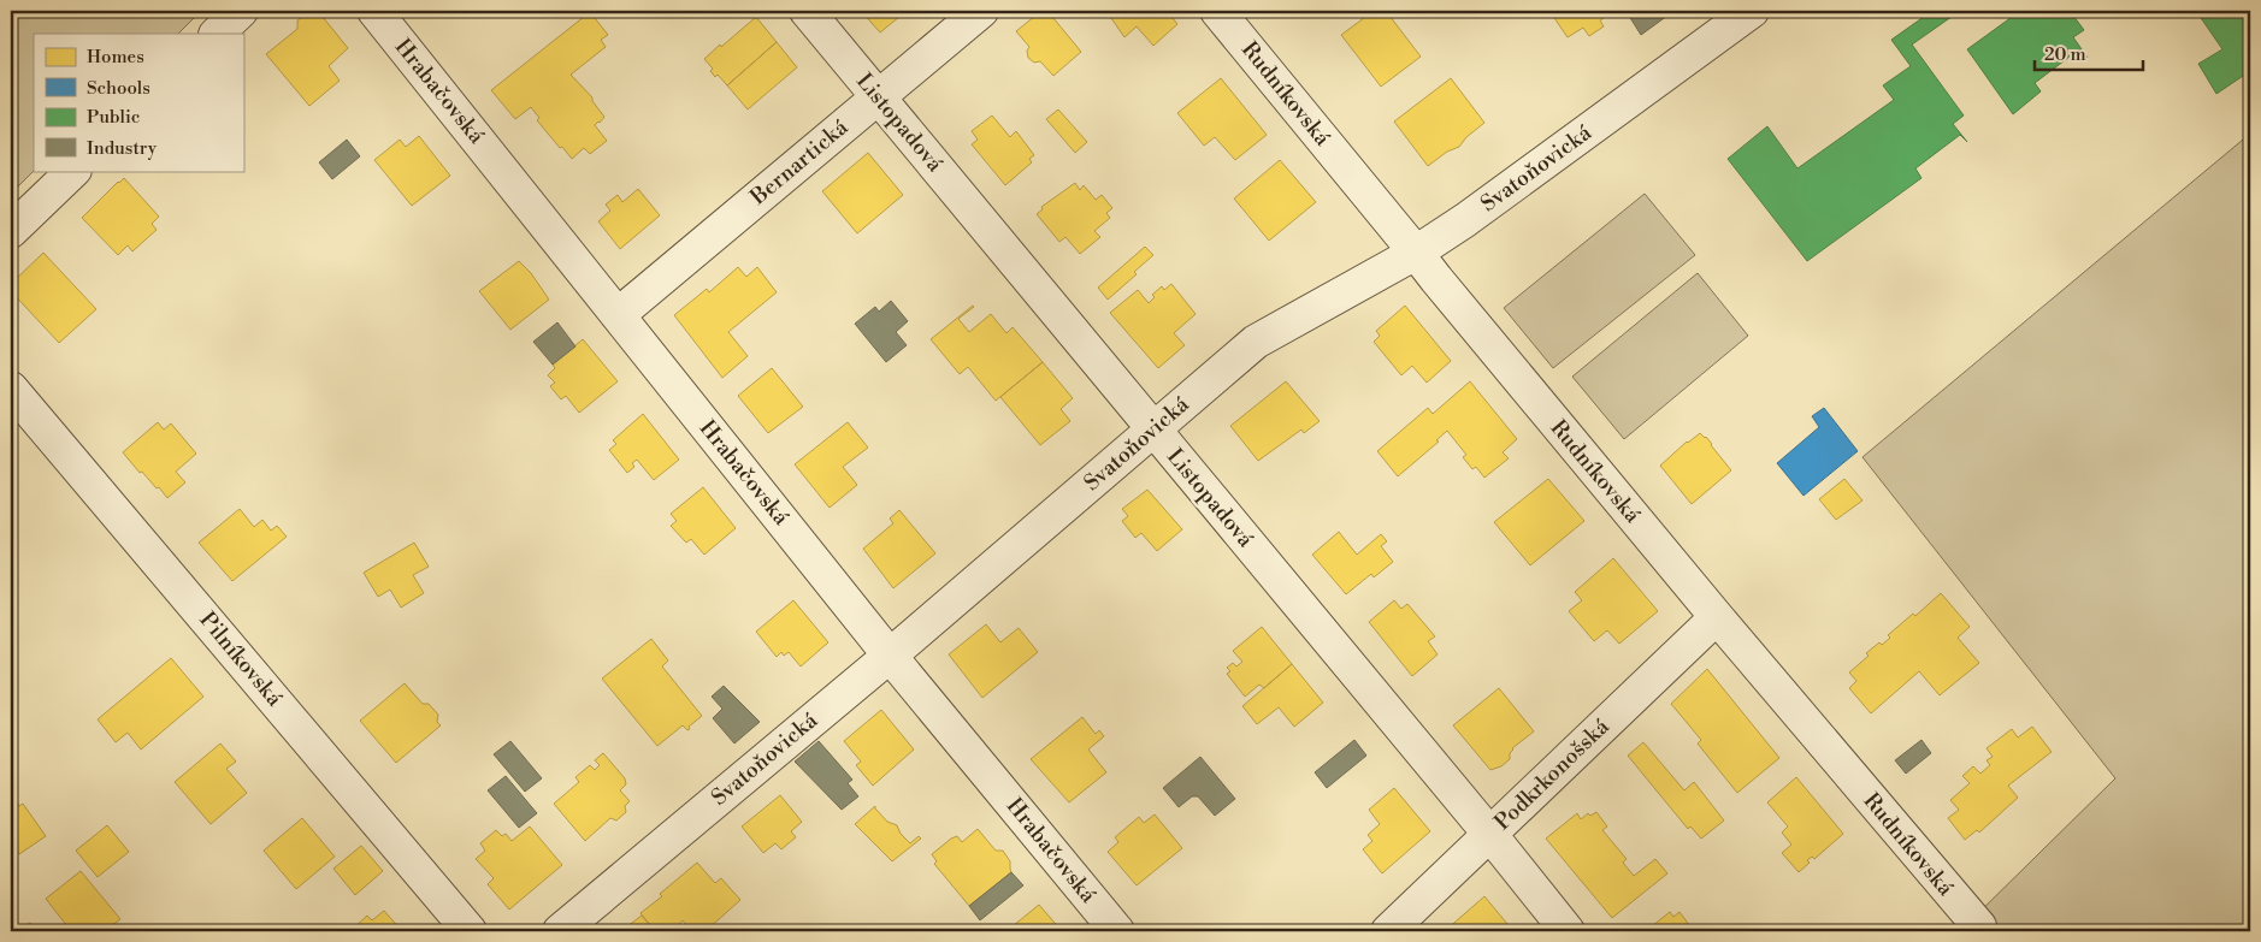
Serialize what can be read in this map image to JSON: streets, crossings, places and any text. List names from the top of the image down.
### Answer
{
  "streets": {
    "street": [
      "Hrabačovská",
      "Rudníkovská",
      "Listopadová",
      "Bernartická",
      "Svatoňovická",
      "Pilníkovská",
      "Podkrkonošská"
    ]
  },
  "crossings": [
    ["Hrabačovská", "Bernartická"],
    ["Hrabačovská", "Svatoňovická"],
    ["Rudníkovská", "Svatoňovická"],
    ["Rudníkovská", "Podkrkonošská"],
    ["Listopadová", "Bernartická"],
    ["Listopadová", "Svatoňovická"],
    ["Listopadová", "Podkrkonošská"]
  ],
  "legend": [
    "Homes",
    "Schools",
    "Public",
    "Industry"
  ],
  "scale_bar": "20 m"
}
